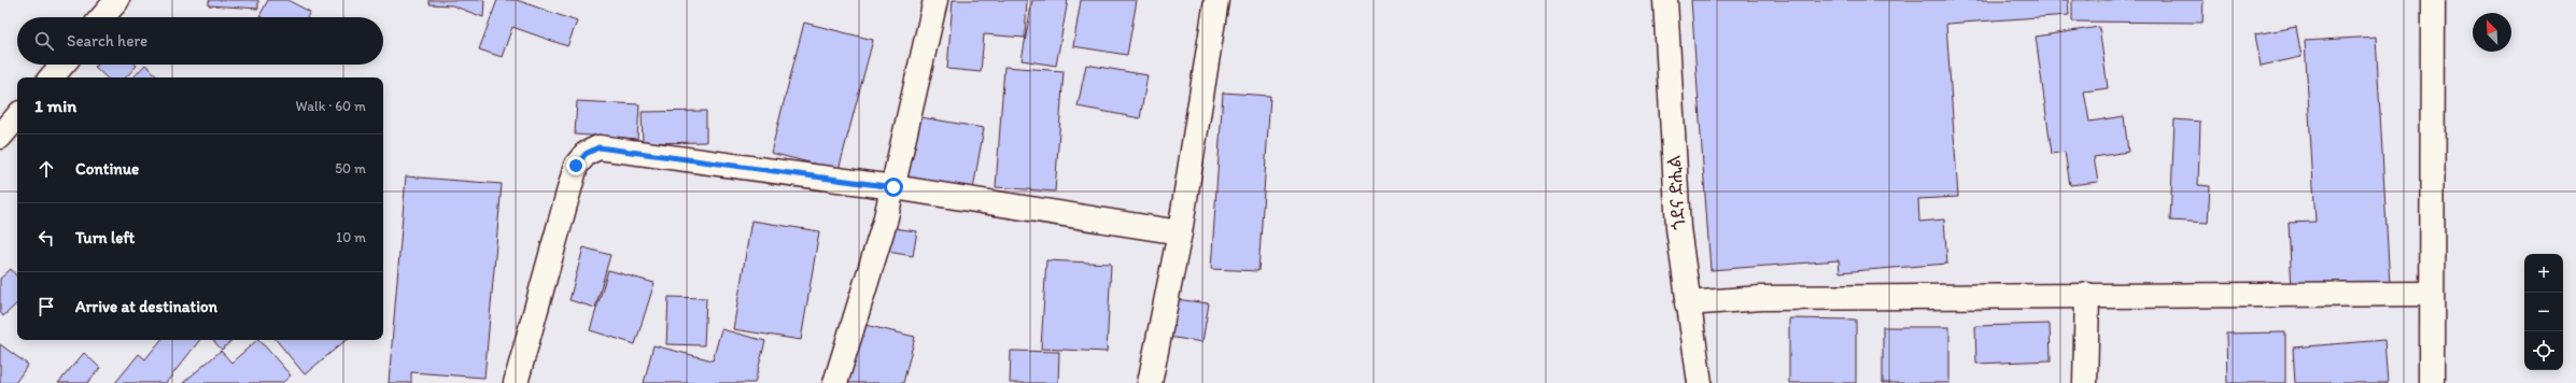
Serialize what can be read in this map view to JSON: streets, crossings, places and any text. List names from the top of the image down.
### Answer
{
  "streets": {
    "street": ["ጎደና ድሒል"]
  },
  "north": "top left",
  "page": {
    "search": "Search here",
    "heading": ["1 min", "Walk · 60 m"],
    "list": [
      ["Continue", "50 m"],
      ["Turn left", "10 m"],
      "Arrive at destination"
    ],
    "map_buttons": ["+", "−"]
  }
}
